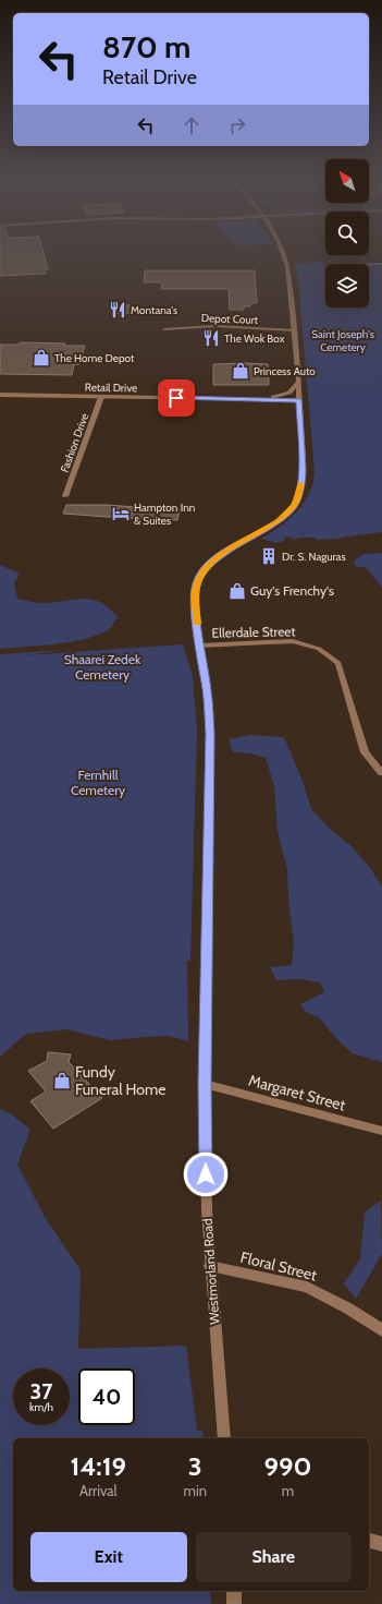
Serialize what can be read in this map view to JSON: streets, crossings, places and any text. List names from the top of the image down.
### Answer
{
  "streets": {
    "street": [
      "Depot Court",
      "Retail Drive",
      "Fashion Drive",
      "Ellerdale Street",
      "Margaret Street",
      "Floral Street",
      "Westmorland Road"
    ]
  },
  "crossings": [
    ["Depot Court", "Westmorland Road"],
    ["Retail Drive", "Fashion Drive"],
    ["Retail Drive", "Westmorland Road"],
    ["Ellerdale Street", "Westmorland Road"],
    ["Margaret Street", "Westmorland Road"],
    ["Floral Street", "Westmorland Road"]
  ],
  "parks": ["Saint Joseph's Cemetery", "Shaarei Zedek Cemetery", "Fernhill Cemetery"],
  "places": {
    "restaurant": ["Montana's", "The Wok Box"],
    "shop": [
      "The Home Depot",
      "Princess Auto",
      "Guy's Frenchy's",
      "Fundy Funeral Home"
    ],
    "hotel": ["Hampton Inn & Suites"],
    "building": ["Dr. S. Naguras"]
  },
  "north": "top left",
  "page": {
    "turn": ["870 m", "Retail Drive"],
    "speed": "37 km/h",
    "limit": "40",
    "eta": [
      "14:19",
      "Arrival",
      "3",
      "min",
      "990",
      "m"
    ],
    "buttons": ["Exit", "Share"]
  }
}
